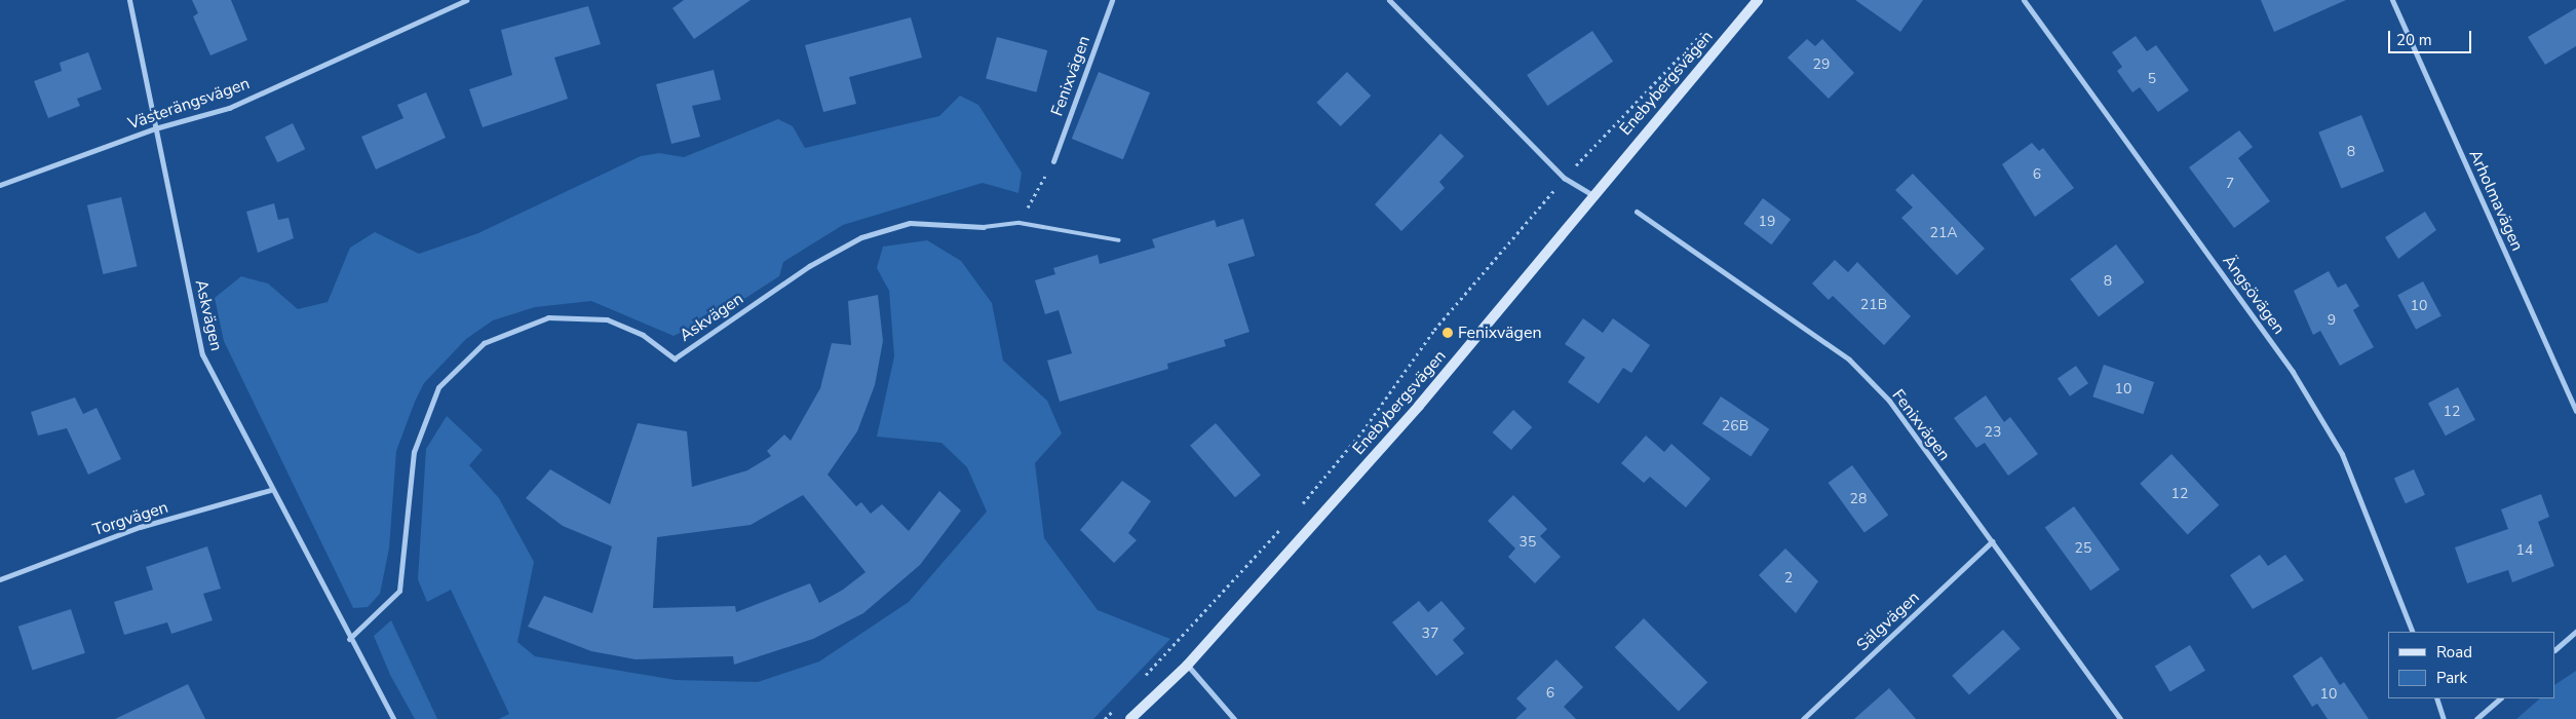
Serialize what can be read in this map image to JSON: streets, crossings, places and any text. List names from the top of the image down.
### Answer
{
  "streets": {
    "main road": ["Enebybergsvägen"],
    "street": [
      "Fenixvägen",
      "Västerängsvägen",
      "Arholmavägen",
      "Ängsövägen",
      "Askvägen",
      "Torgvägen",
      "Sälgvägen"
    ]
  },
  "crossings": [
    ["Fenixvägen", "Sälgvägen"],
    ["Västerängsvägen", "Askvägen"],
    ["Askvägen", "Torgvägen"]
  ],
  "places": ["Fenixvägen"],
  "house_numbers": [
    "29",
    "5",
    "8",
    "6",
    "7",
    "19",
    "21A",
    "8",
    "21B",
    "10",
    "9",
    "10",
    "12",
    "26B",
    "23",
    "12",
    "28",
    "35",
    "25",
    "14",
    "2",
    "37",
    "6",
    "10"
  ],
  "legend": ["Road", "Park"],
  "scale_bar": "20 m"
}
